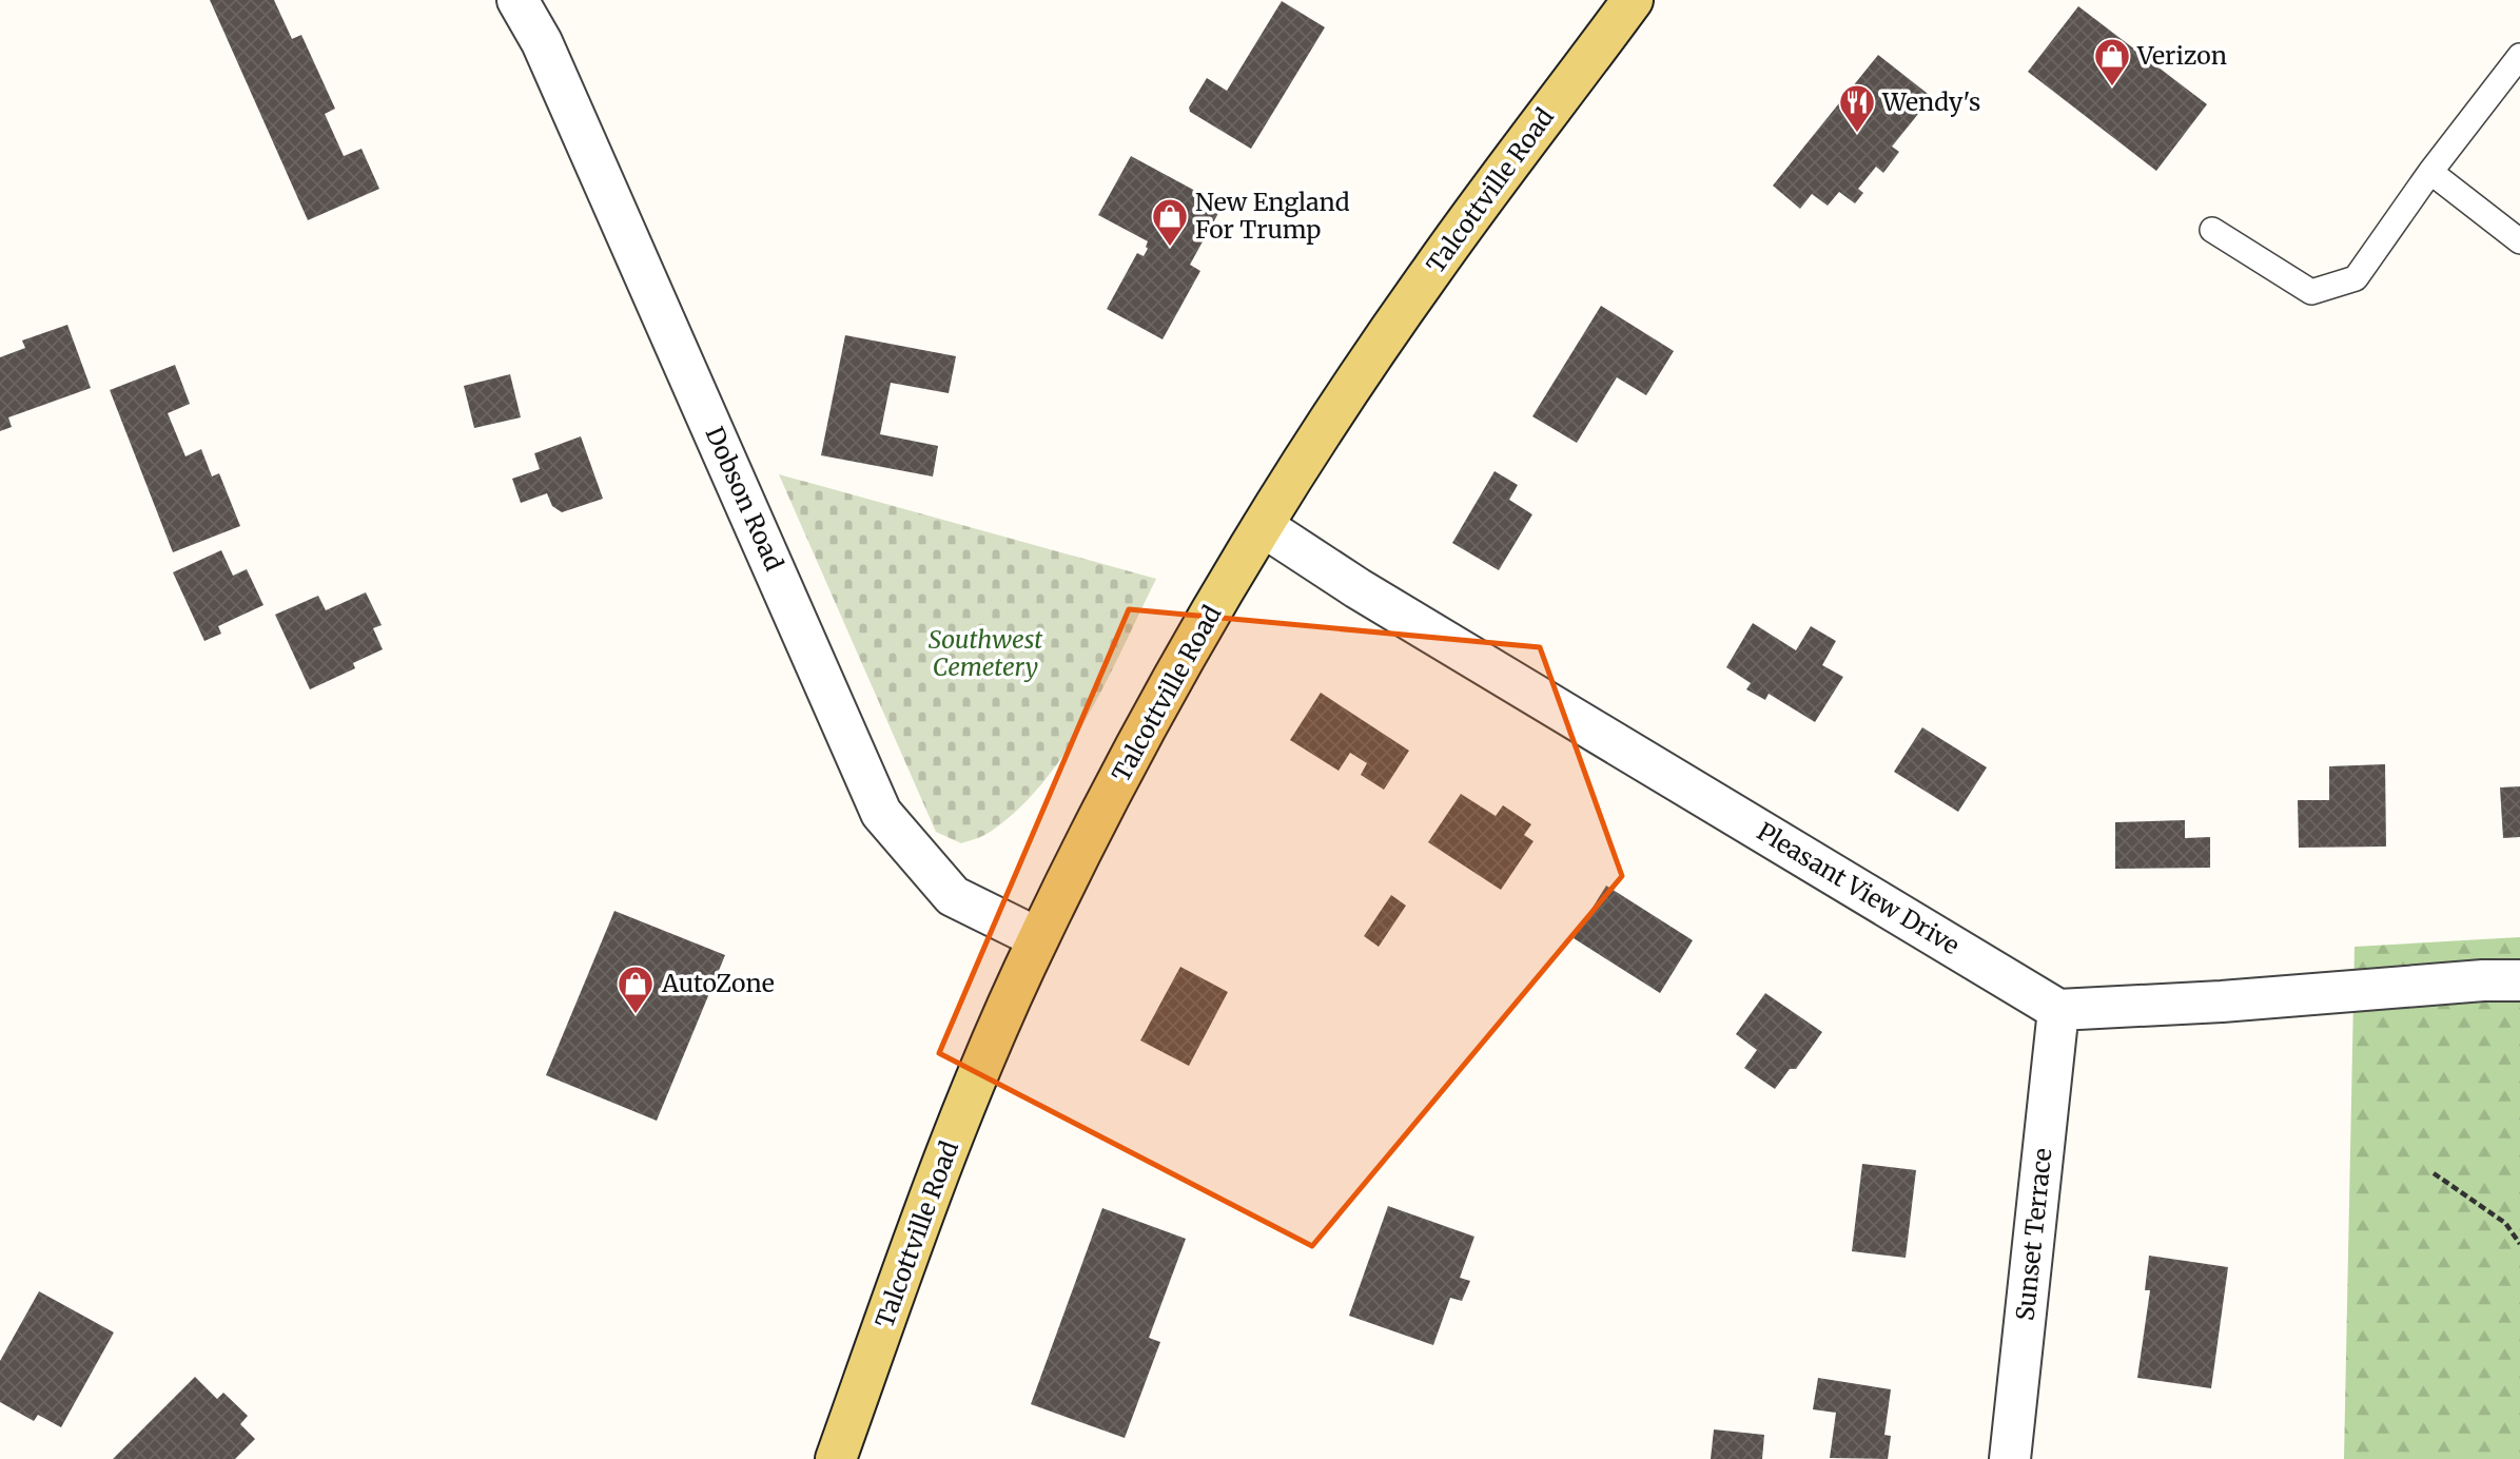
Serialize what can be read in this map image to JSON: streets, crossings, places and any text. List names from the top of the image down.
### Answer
{
  "streets": {
    "main road": ["Talcottville Road"],
    "street": ["Dobson Road", "Pleasant View Drive", "Sunset Terrace"]
  },
  "crossings": [
    ["Talcottville Road", "Dobson Road"],
    ["Talcottville Road", "Pleasant View Drive"],
    ["Pleasant View Drive", "Sunset Terrace"]
  ],
  "parks": ["Southwest Cemetery"],
  "places": {
    "shop": ["Verizon", "New England For Trump", "AutoZone"],
    "restaurant": ["Wendy's"]
  }
}
